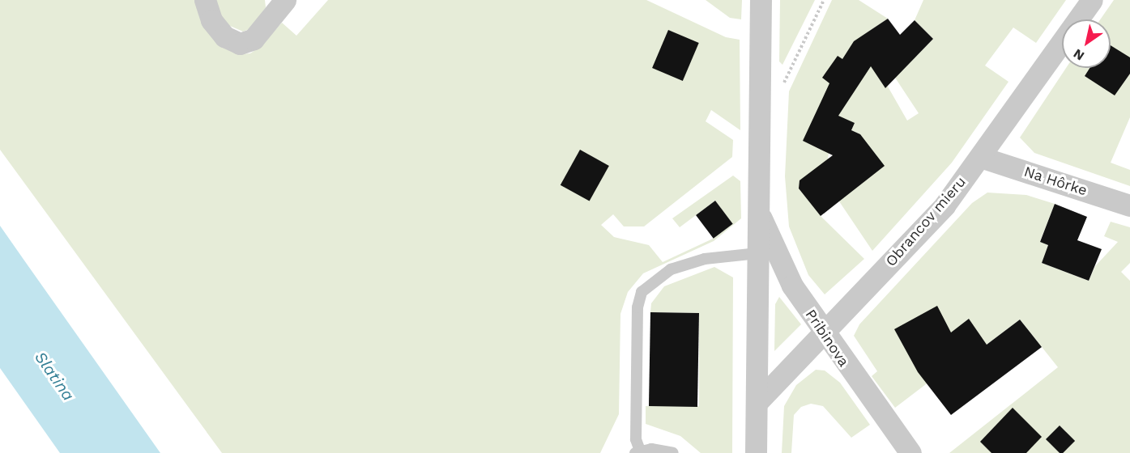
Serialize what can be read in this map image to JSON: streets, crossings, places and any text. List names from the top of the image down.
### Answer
{
  "streets": {
    "street": ["Na Hôrke", "Obrancov mieru", "Pribinova"]
  },
  "crossings": [
    ["Na Hôrke", "Obrancov mieru"],
    ["Obrancov mieru", "Pribinova"]
  ],
  "water": ["Slatina"],
  "north": "bottom left"
}
